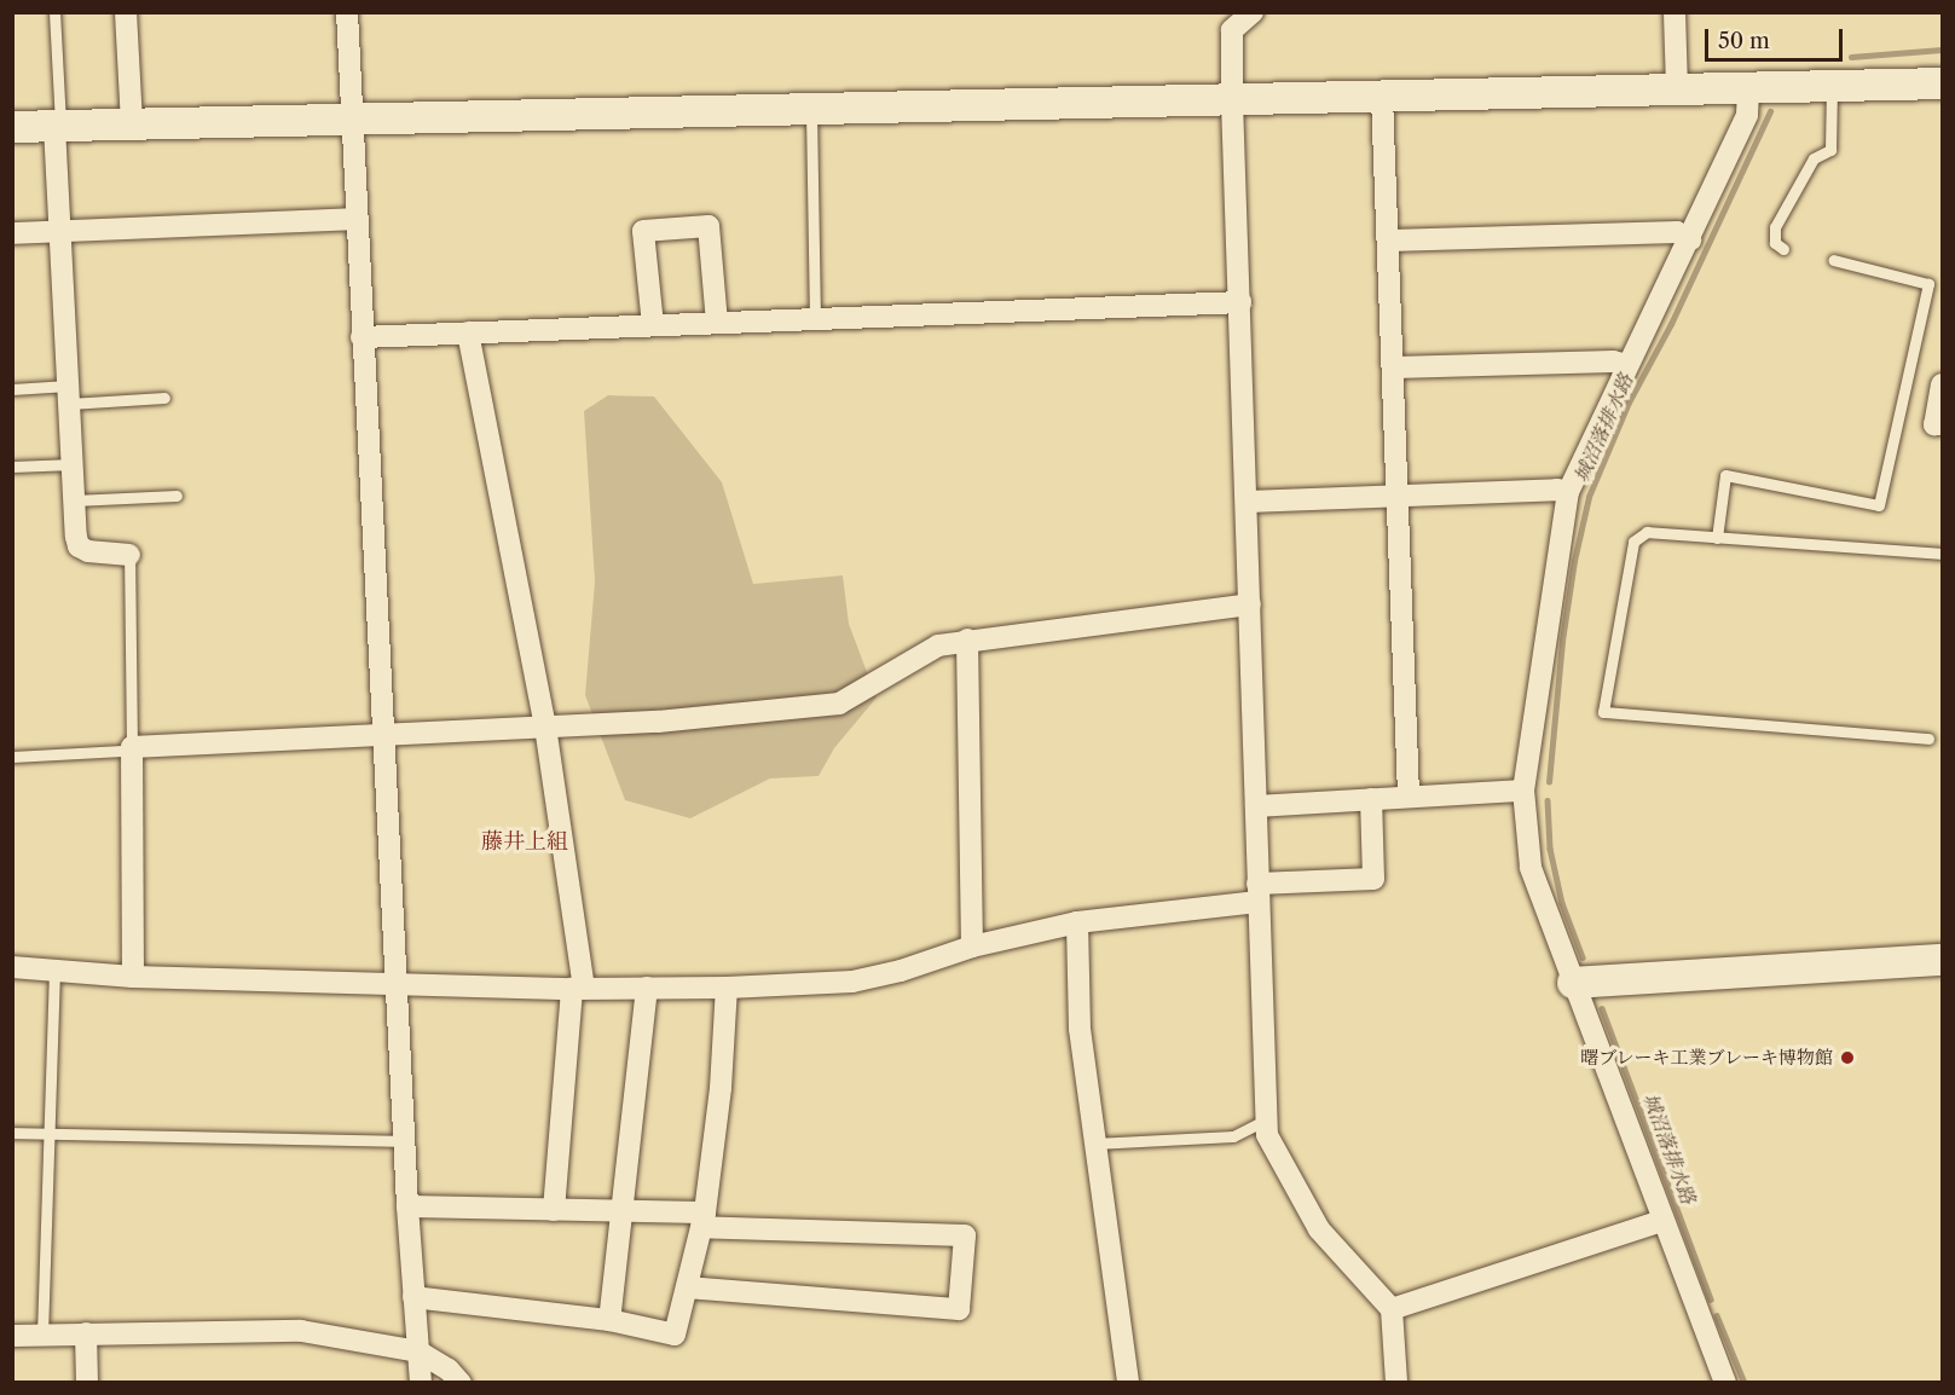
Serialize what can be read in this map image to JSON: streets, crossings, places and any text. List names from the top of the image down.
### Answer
{
  "districts": ["藤井上組"],
  "water": ["城沼落排水路"],
  "places": ["曙ブレーキ工業ブレーキ博物館"],
  "scale_bar": "50 m"
}
